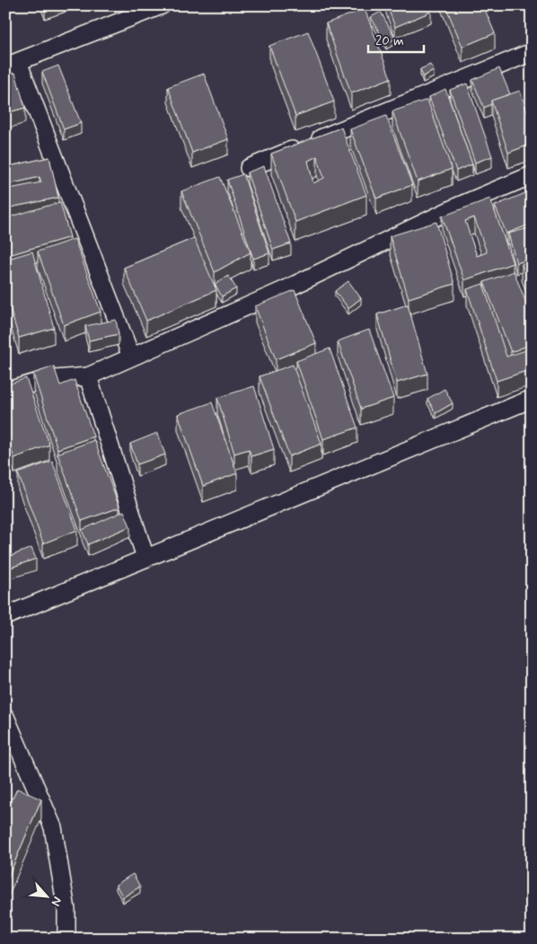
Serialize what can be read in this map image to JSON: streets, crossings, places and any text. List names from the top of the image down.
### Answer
{
  "scale_bar": "20 m",
  "north": "bottom right"
}
